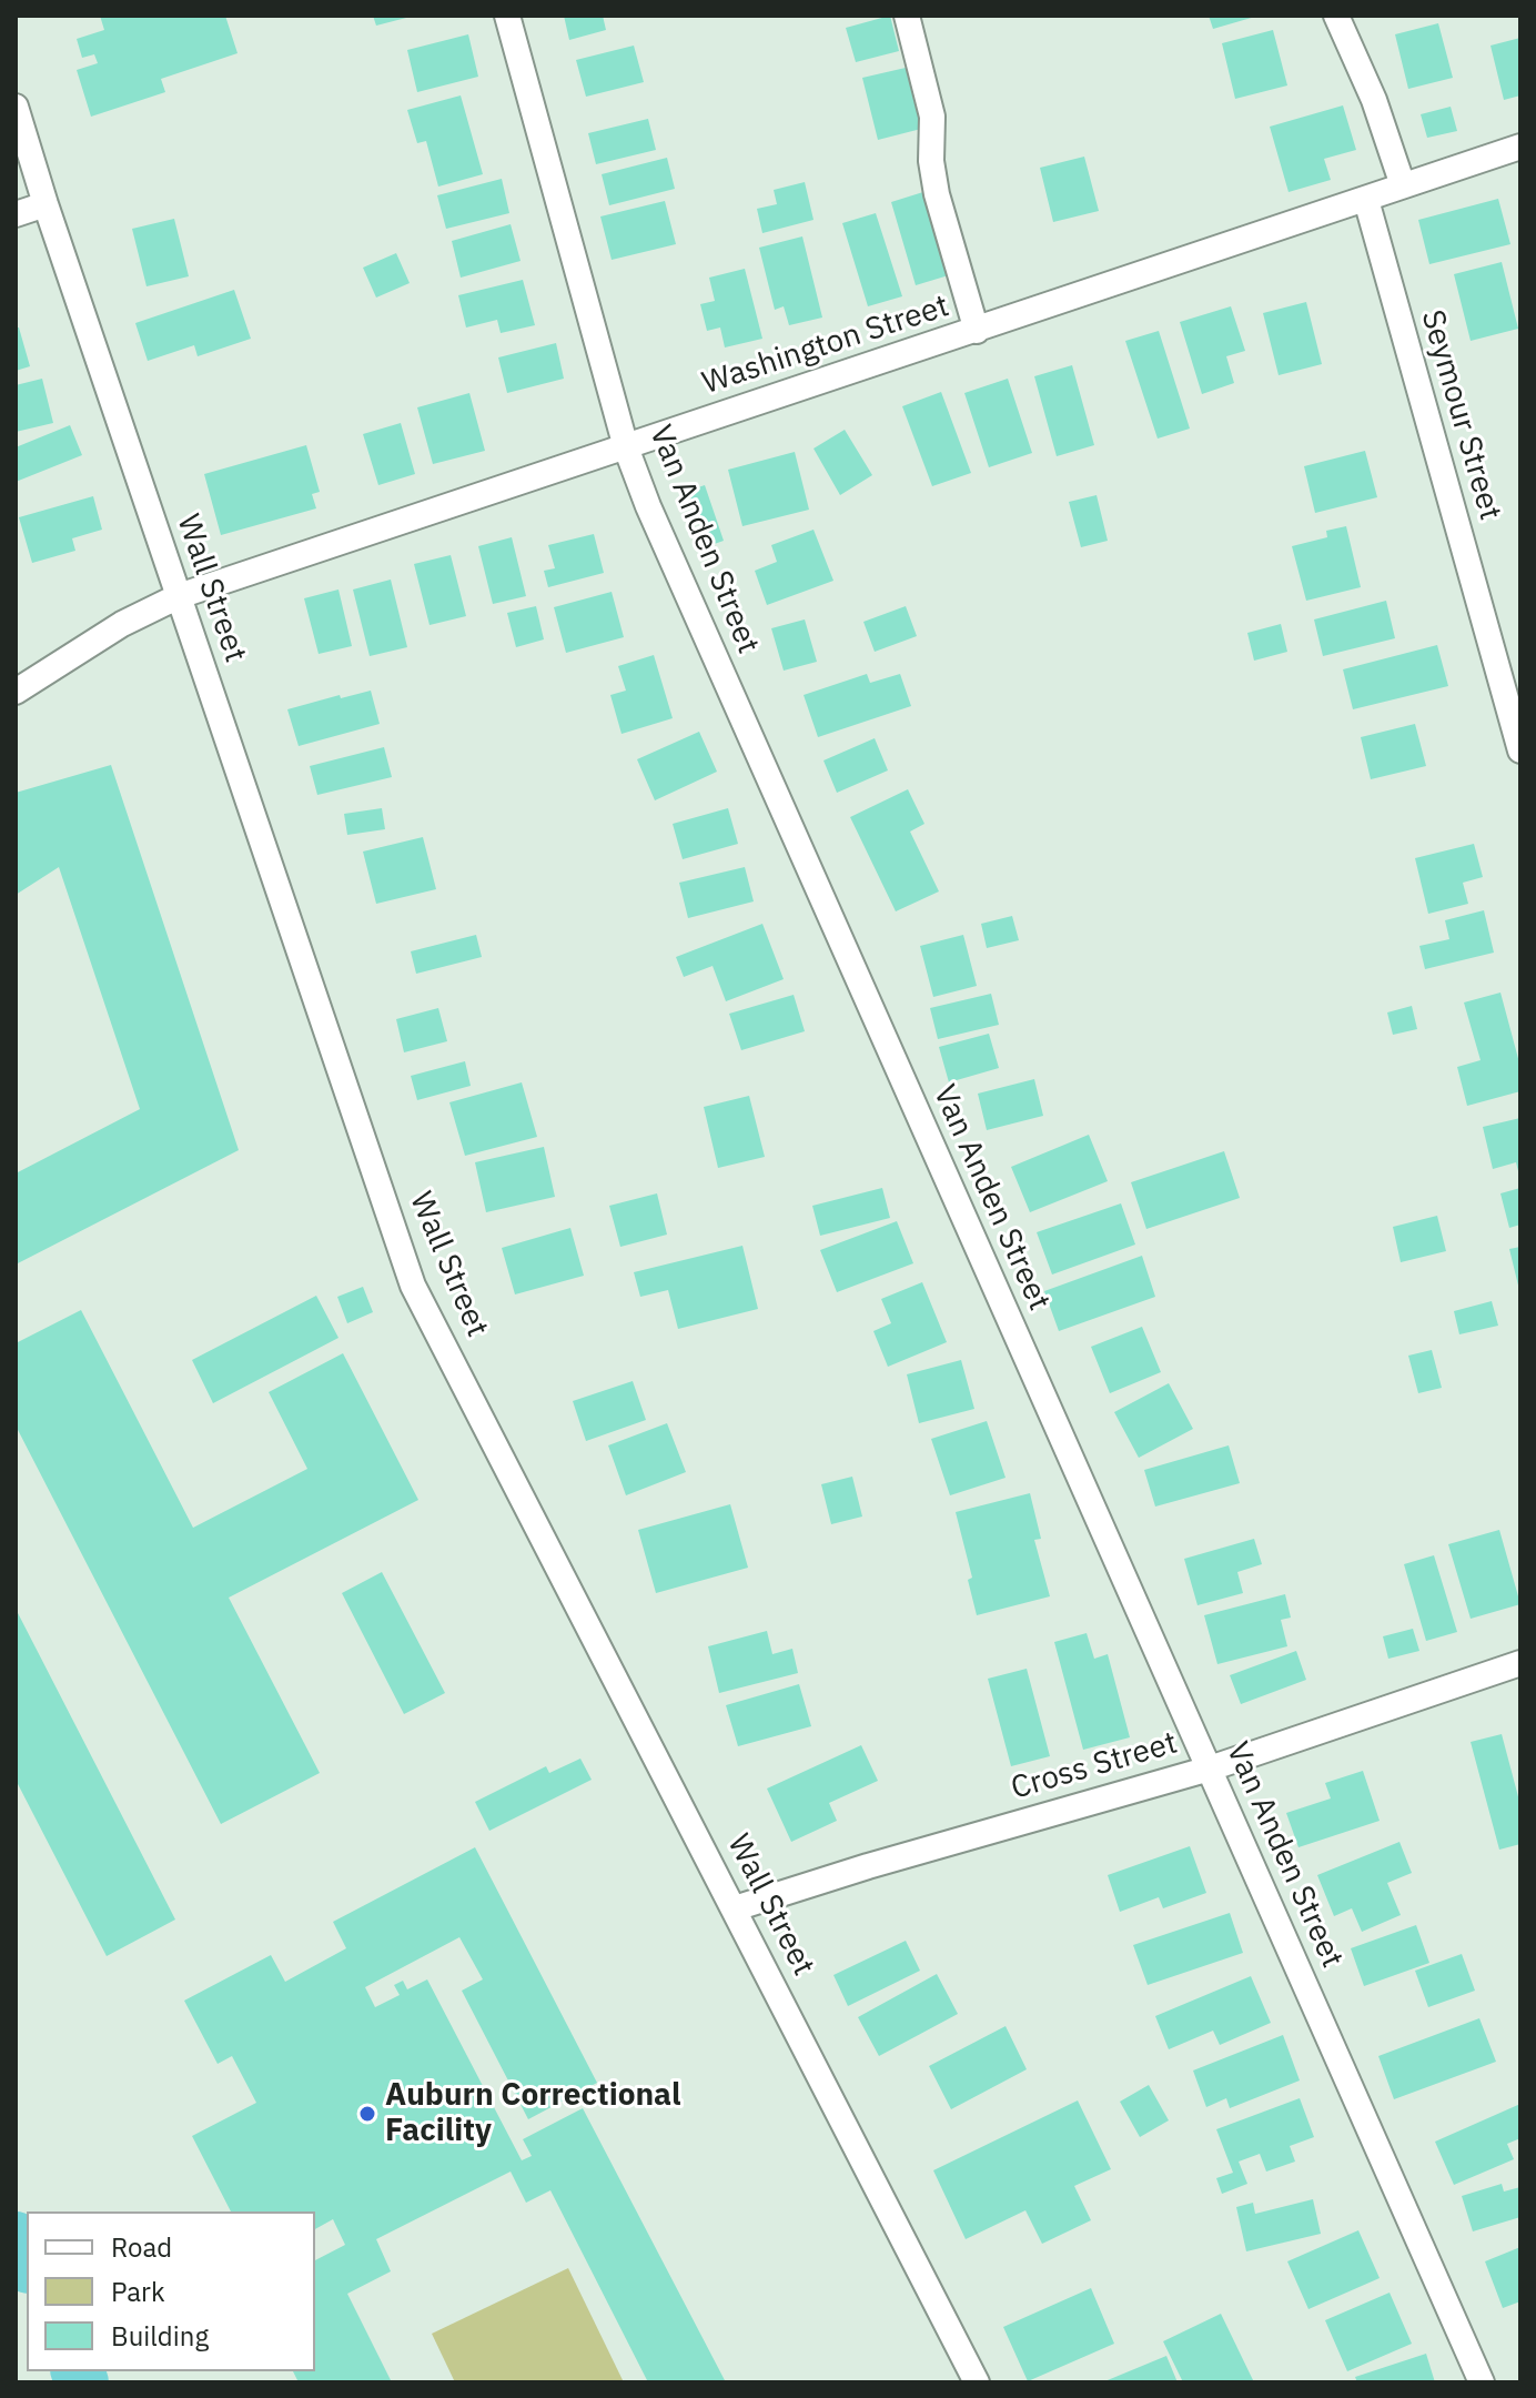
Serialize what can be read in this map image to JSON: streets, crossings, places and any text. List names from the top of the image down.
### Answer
{
  "streets": {
    "street": [
      "Washington Street",
      "Seymour Street",
      "Van Anden Street",
      "Wall Street",
      "Cross Street"
    ]
  },
  "crossings": [
    ["Washington Street", "Seymour Street"],
    ["Washington Street", "Van Anden Street"],
    ["Washington Street", "Wall Street"],
    ["Van Anden Street", "Cross Street"],
    ["Wall Street", "Cross Street"]
  ],
  "places": ["Auburn Correctional Facility"],
  "legend": ["Road", "Park", "Building"]
}
